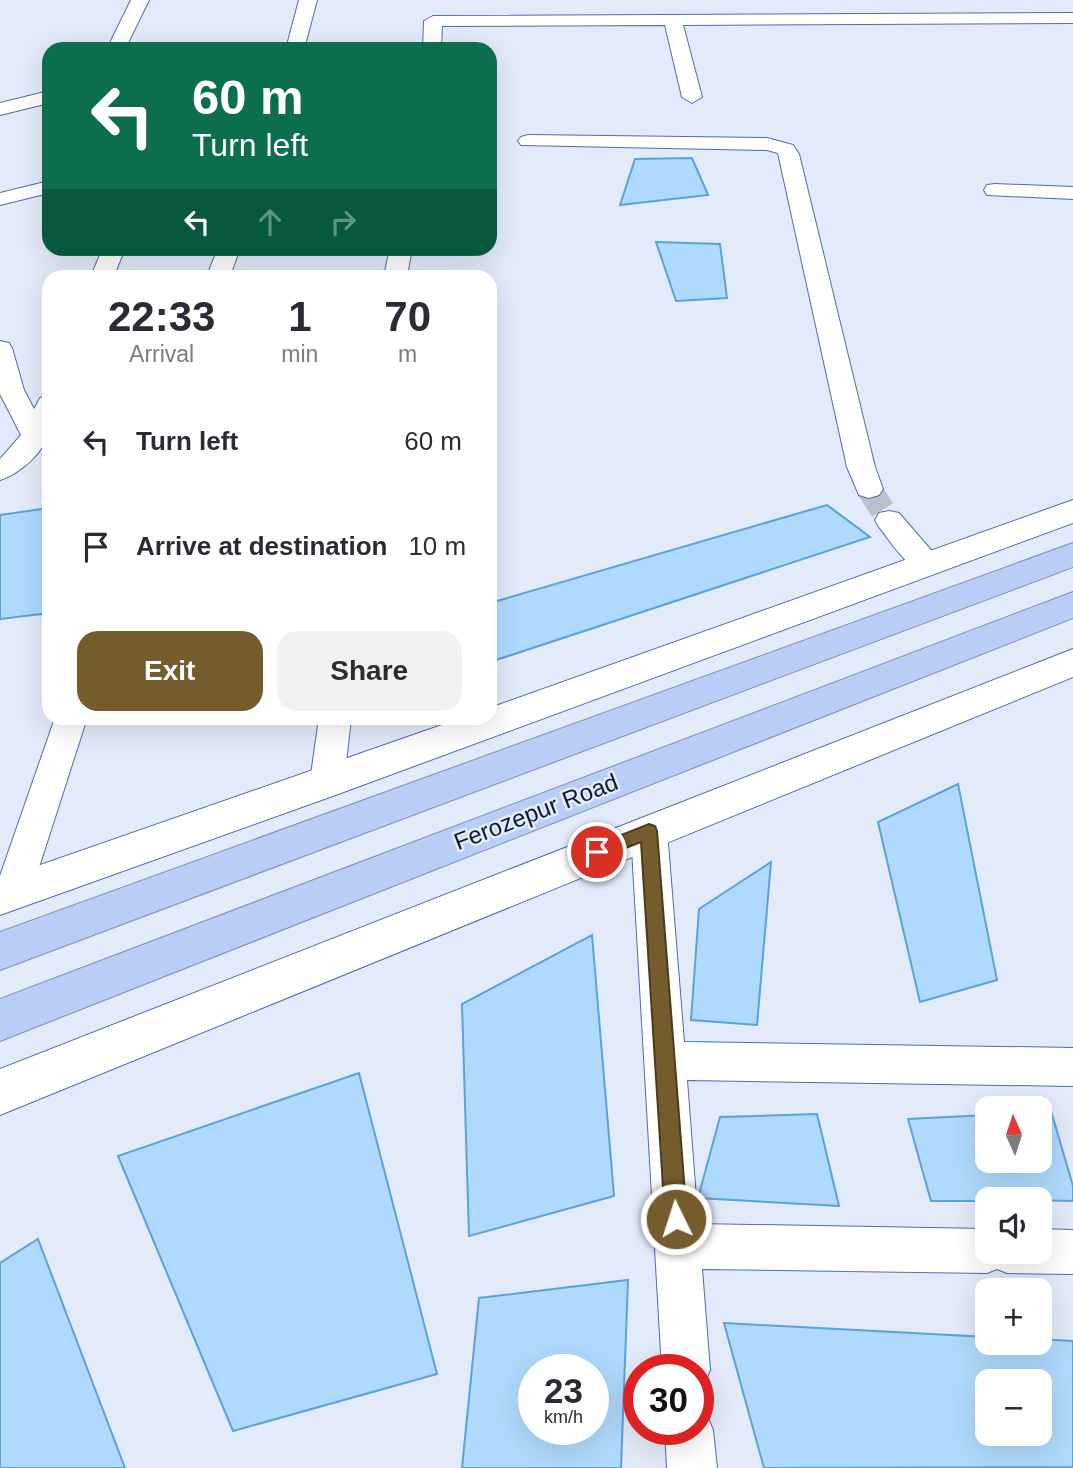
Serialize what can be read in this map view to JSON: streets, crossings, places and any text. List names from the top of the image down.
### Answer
{
  "streets": {
    "highway": ["Ferozepur Road"]
  },
  "north": "top",
  "page": {
    "turn": ["60 m", "Turn left"],
    "eta": [
      "22:33",
      "Arrival",
      "1",
      "min",
      "70",
      "m"
    ],
    "list": [
      {
        "name": "Turn left",
        "value": "60 m"
      },
      {
        "name": "Arrive at destination",
        "value": "10 m"
      }
    ],
    "buttons": ["Exit", "Share"],
    "map_buttons": ["+", "−"],
    "speed": "23 km/h",
    "limit": "30"
  }
}
